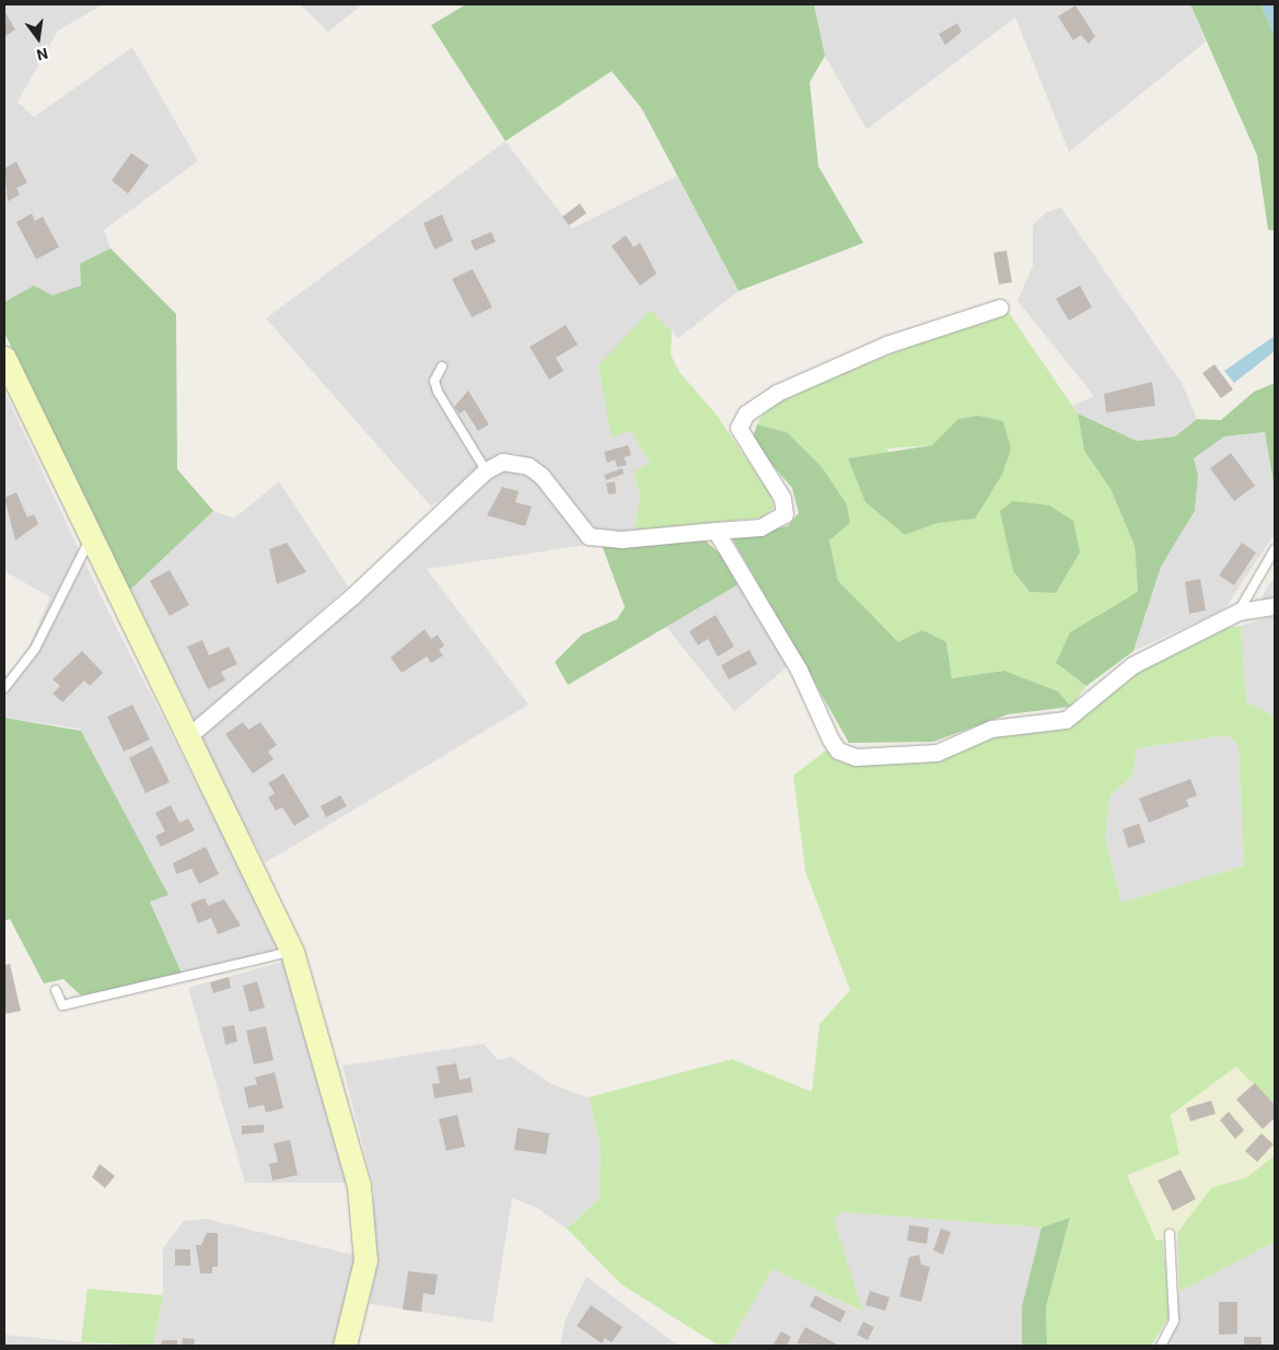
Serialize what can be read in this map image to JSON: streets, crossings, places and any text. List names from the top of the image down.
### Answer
{
  "north": "bottom"
}
